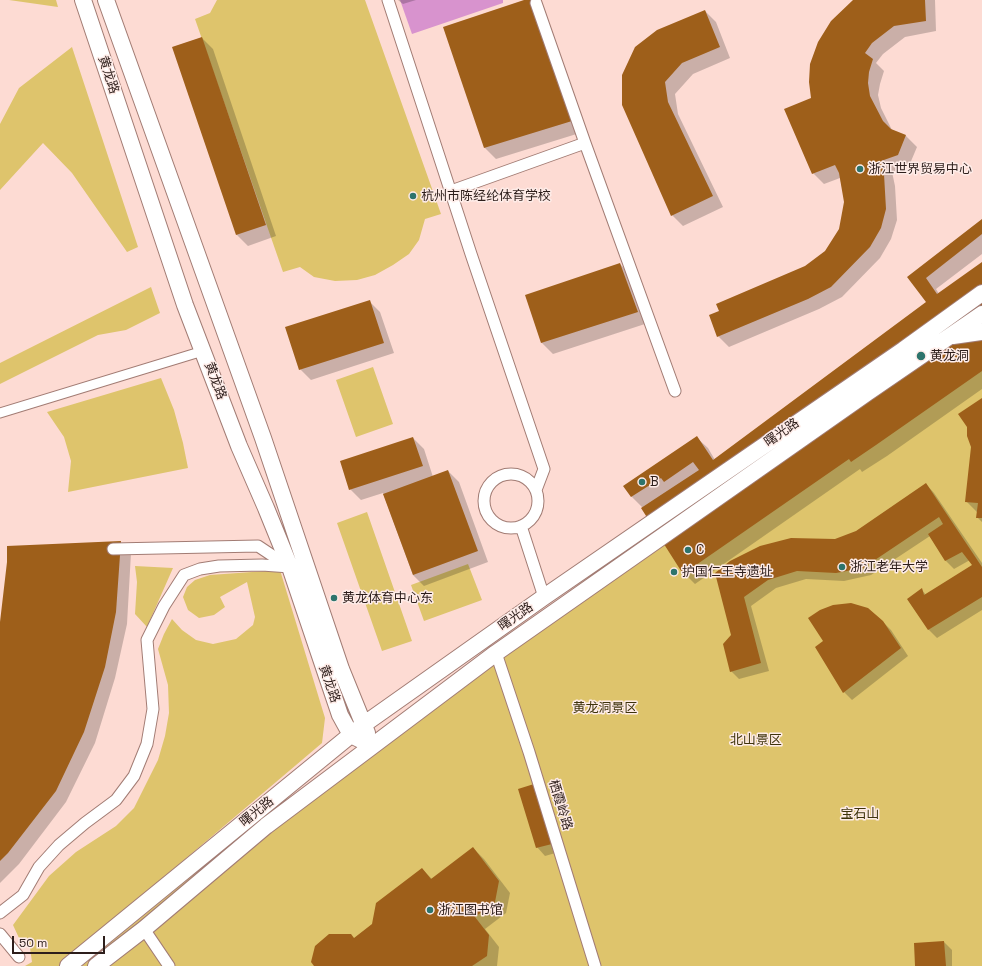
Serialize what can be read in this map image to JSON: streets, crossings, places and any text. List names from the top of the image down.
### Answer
{
  "streets": {
    "main road": ["黄龙路", "曙光路"],
    "street": ["栖霞岭路"]
  },
  "crossings": [
    ["黄龙路", "曙光路"],
    ["曙光路", "栖霞岭路"]
  ],
  "parks": ["黄龙洞景区", "北山景区", "宝石山"],
  "places": [
    "浙江世界贸易中心",
    "杭州市陈经纶体育学校",
    "黄龙洞",
    "B",
    "C",
    "浙江老年大学",
    "护国仁王寺遗址",
    "黄龙体育中心东",
    "浙江图书馆"
  ],
  "scale_bar": "50 m"
}
